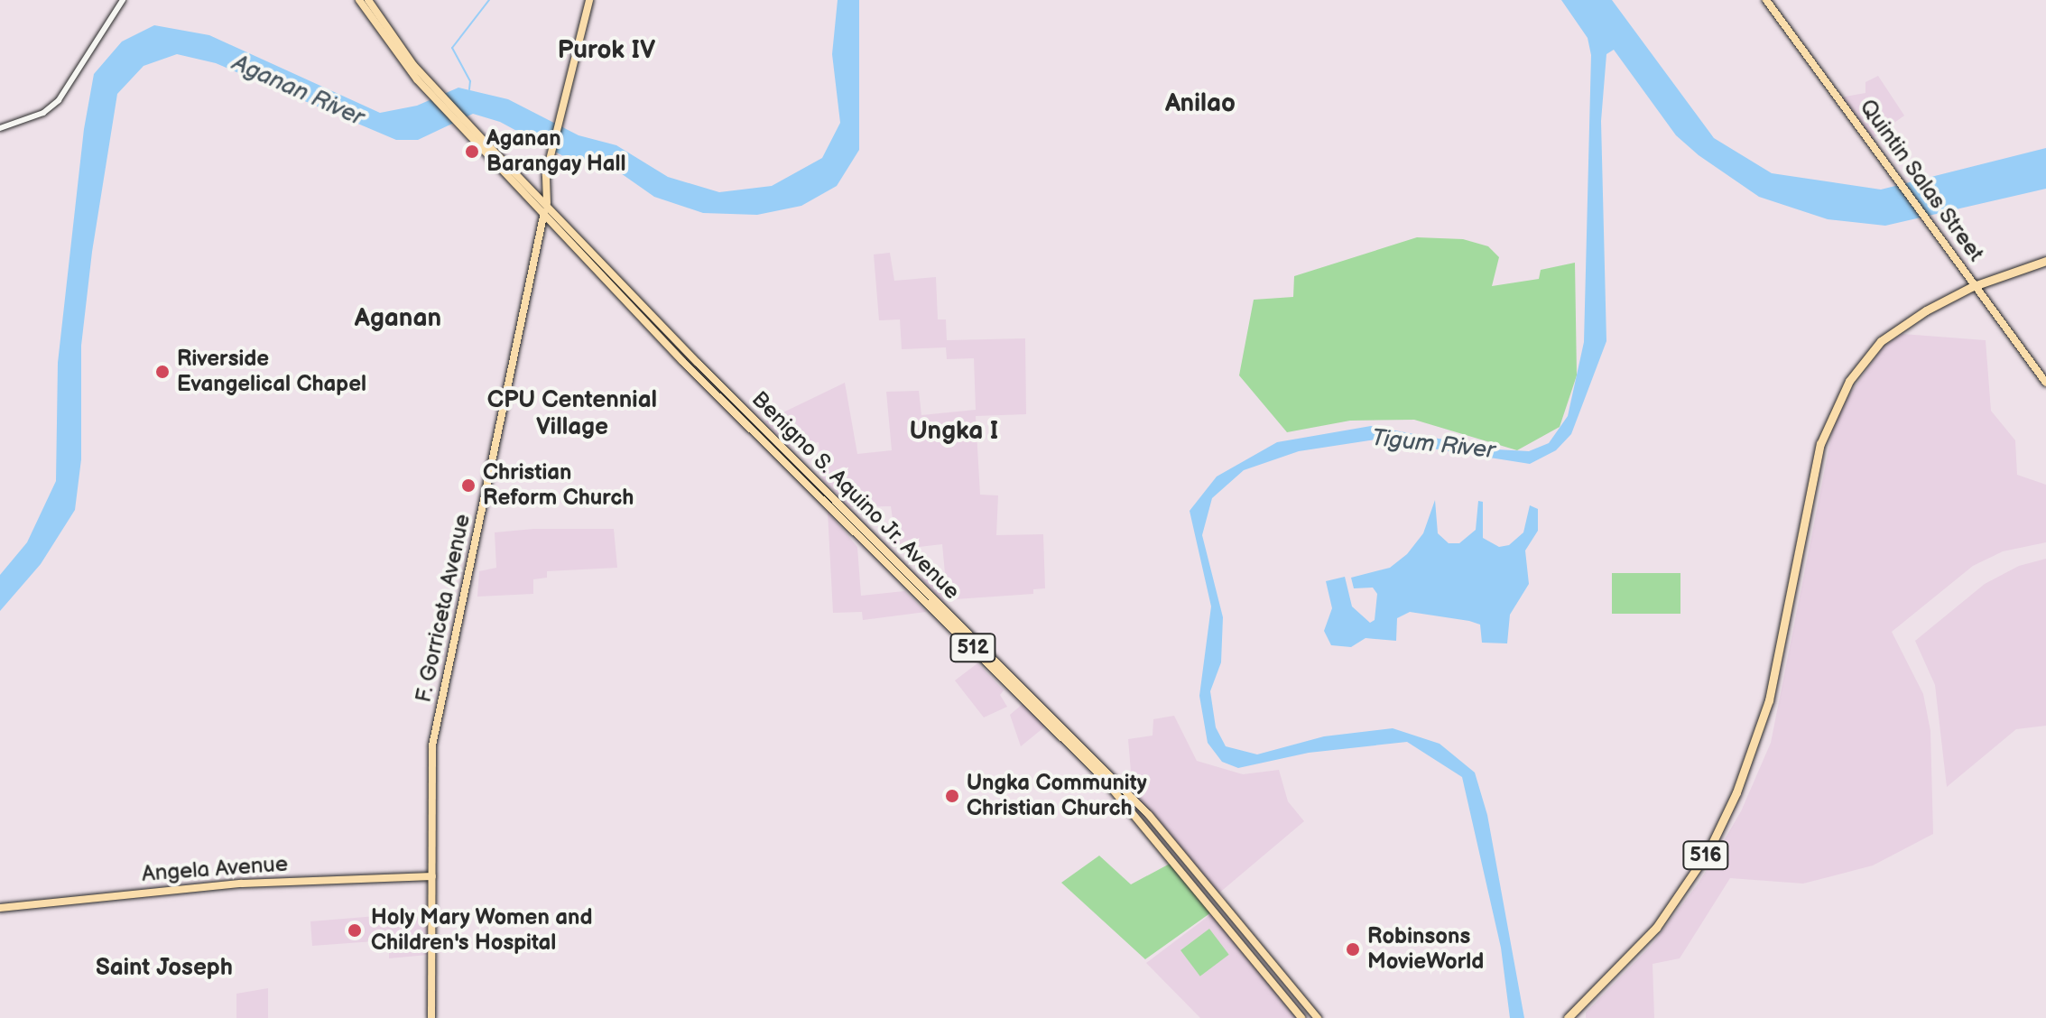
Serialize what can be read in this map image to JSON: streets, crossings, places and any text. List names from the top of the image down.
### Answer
{
  "streets": {
    "highway": ["516"],
    "main road": [
      "Quintin Salas Street",
      "Benigno S. Aquino Jr. Avenue",
      "F. Gorriceta Avenue",
      "512",
      "Angela Avenue"
    ]
  },
  "crossings": [
    ["Quintin Salas Street", "516"],
    ["Benigno S. Aquino Jr. Avenue", "F. Gorriceta Avenue"],
    ["F. Gorriceta Avenue", "Angela Avenue"]
  ],
  "districts": [
    "Purok IV",
    "Anilao",
    "Aganan",
    "CPU Centennial Village",
    "Ungka I",
    "Saint Joseph"
  ],
  "water": ["Aganan River", "Tigum River"],
  "places": [
    "Aganan Barangay Hall",
    "Riverside Evangelical Chapel",
    "Christian Reform Church",
    "Ungka Community Christian Church",
    "Holy Mary Women and Children's Hospital",
    "Robinsons MovieWorld"
  ]
}
